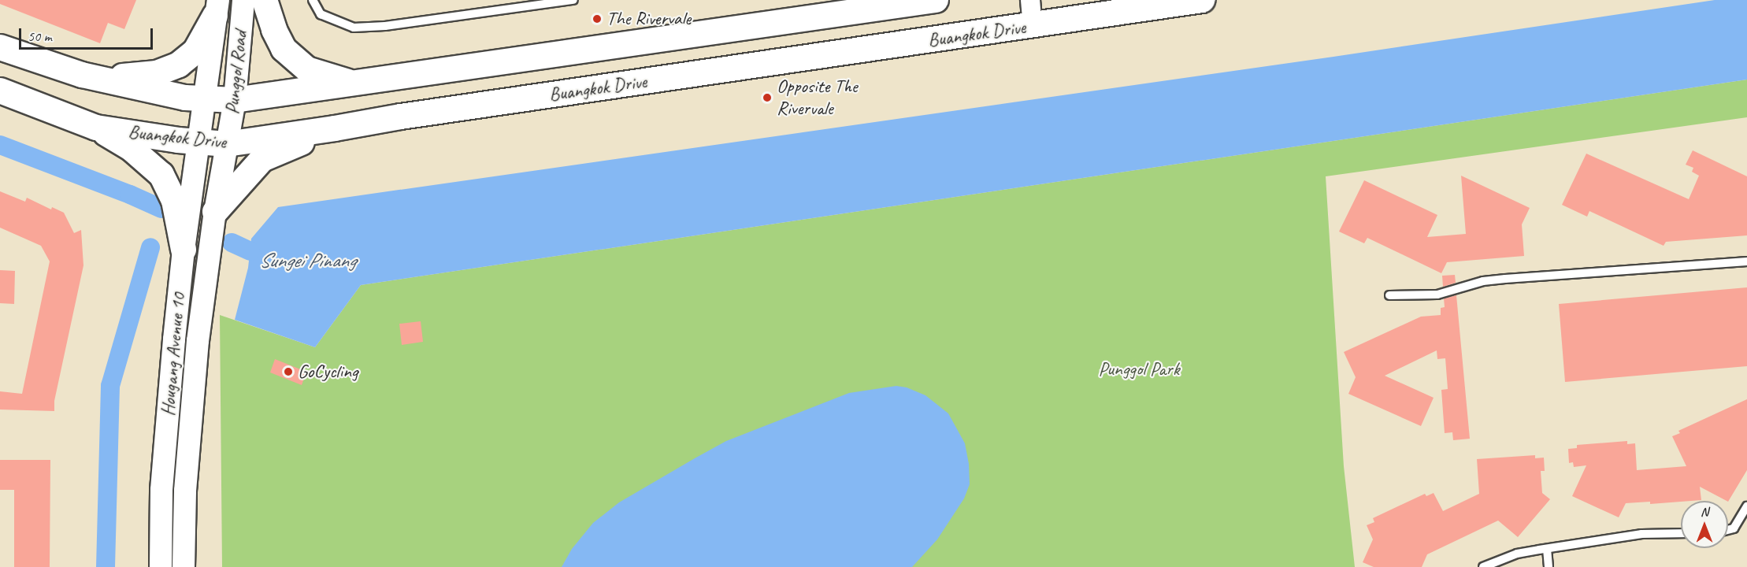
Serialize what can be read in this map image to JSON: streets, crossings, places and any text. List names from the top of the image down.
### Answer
{
  "streets": {
    "main road": ["Buangkok Drive", "Punggol Road", "Hougang Avenue 10"]
  },
  "crossings": [
    ["Buangkok Drive", "Punggol Road"],
    ["Buangkok Drive", "Hougang Avenue 10"],
    ["Punggol Road", "Hougang Avenue 10"]
  ],
  "water": ["Sungei Pinang"],
  "parks": ["Punggol Park"],
  "places": ["The Rivervale", "Opposite The Rivervale", "GoCycling"],
  "scale_bar": "50 m",
  "north": "top"
}
